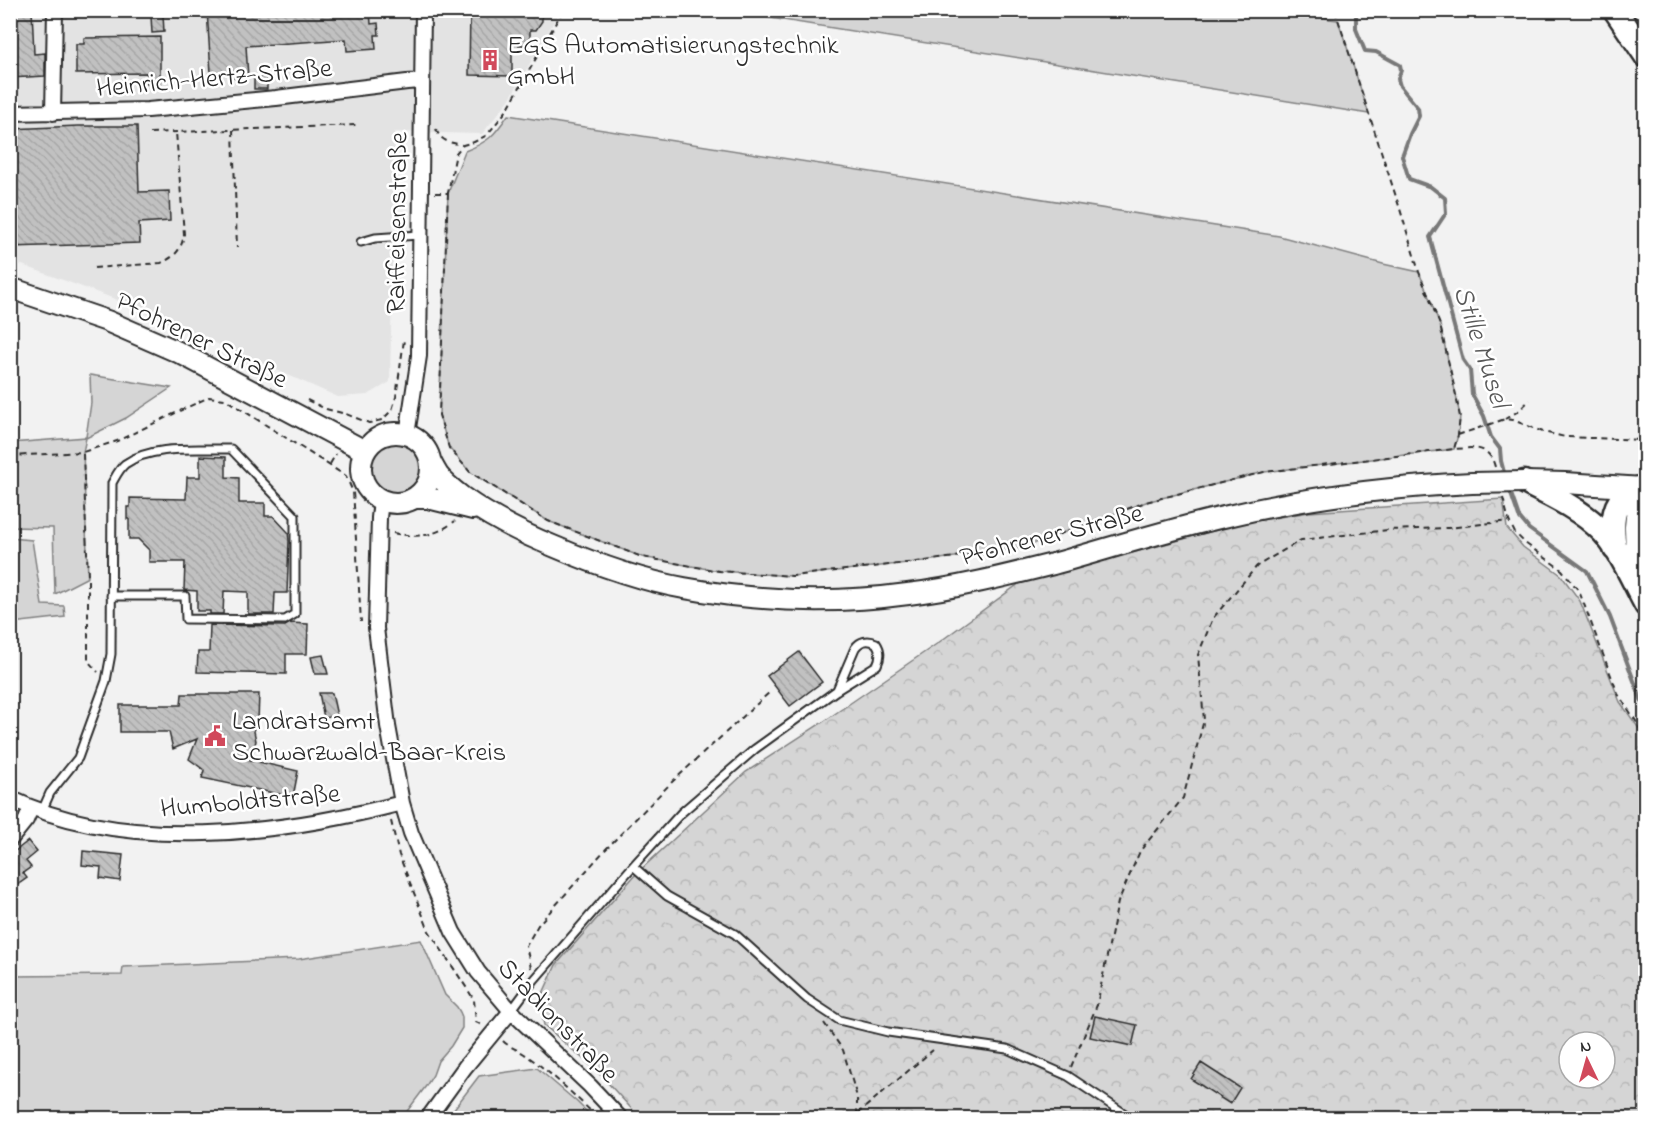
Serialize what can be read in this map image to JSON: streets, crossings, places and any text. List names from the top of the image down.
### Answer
{
  "streets": {
    "main road": ["Pfohrener Straße"],
    "street": [
      "Heinrich-Hertz-Straße",
      "Raiffeisenstraße",
      "Humboldtstraße",
      "Stadionstraße"
    ]
  },
  "crossings": [
    ["Heinrich-Hertz-Straße", "Raiffeisenstraße"],
    ["Raiffeisenstraße", "Pfohrener Straße"],
    ["Raiffeisenstraße", "Stadionstraße"],
    ["Pfohrener Straße", "Stadionstraße"],
    ["Humboldtstraße", "Stadionstraße"]
  ],
  "water": ["Stille Musel"],
  "places": {
    "building": ["EGS Automatisierungstechnik GmbH"],
    "public building": ["Landratsamt Schwarzwald-Baar-Kreis"]
  },
  "north": "top"
}
